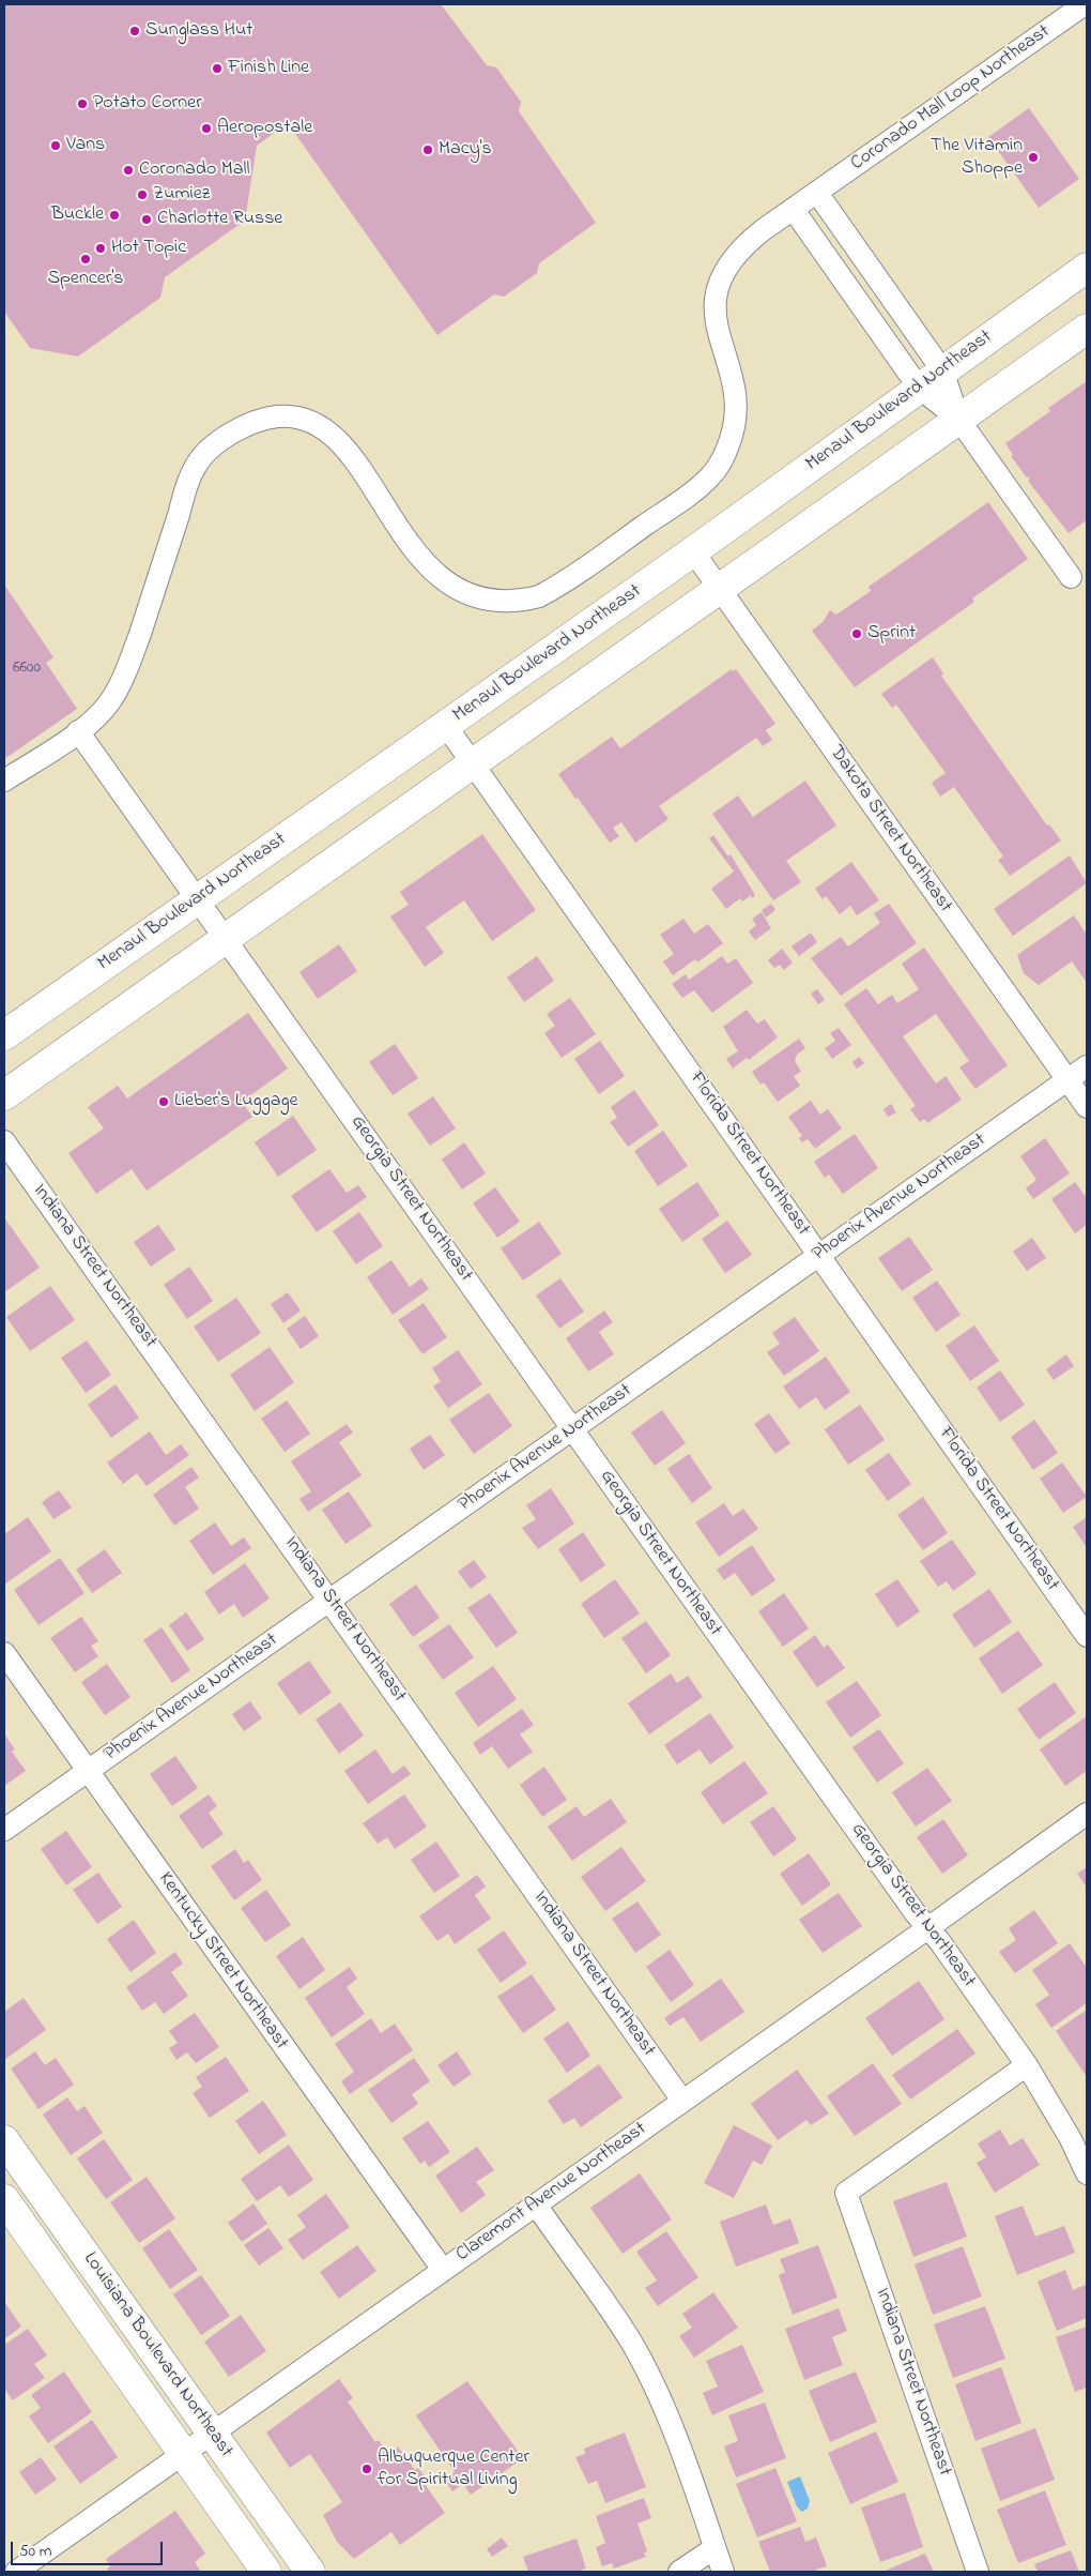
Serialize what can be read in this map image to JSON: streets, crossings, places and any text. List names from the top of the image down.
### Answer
{
  "streets": {
    "main road": ["Menaul Boulevard Northeast", "Louisiana Boulevard Northeast"],
    "street": [
      "Coronado Mall Loop Northeast",
      "Dakota Street Northeast",
      "Florida Street Northeast",
      "Phoenix Avenue Northeast",
      "Georgia Street Northeast",
      "Indiana Street Northeast",
      "Kentucky Street Northeast",
      "Claremont Avenue Northeast"
    ]
  },
  "crossings": [
    ["Coronado Mall Loop Northeast", "Georgia Street Northeast"],
    ["Menaul Boulevard Northeast", "Dakota Street Northeast"],
    ["Menaul Boulevard Northeast", "Florida Street Northeast"],
    ["Menaul Boulevard Northeast", "Georgia Street Northeast"],
    ["Dakota Street Northeast", "Phoenix Avenue Northeast"],
    ["Florida Street Northeast", "Phoenix Avenue Northeast"],
    ["Phoenix Avenue Northeast", "Georgia Street Northeast"],
    ["Phoenix Avenue Northeast", "Indiana Street Northeast"],
    ["Phoenix Avenue Northeast", "Kentucky Street Northeast"],
    ["Georgia Street Northeast", "Indiana Street Northeast"],
    ["Georgia Street Northeast", "Claremont Avenue Northeast"],
    ["Indiana Street Northeast", "Claremont Avenue Northeast"],
    ["Kentucky Street Northeast", "Claremont Avenue Northeast"],
    ["Claremont Avenue Northeast", "Louisiana Boulevard Northeast"]
  ],
  "places": [
    "Sunglass Hut",
    "Finish Line",
    "Potato Corner",
    "Aeropostale",
    "Vans",
    "Macy's",
    "The Vitamin Shoppe",
    "Coronado Mall",
    "Zumiez",
    "Buckle",
    "Charlotte Russe",
    "Hot Topic",
    "Spencer's",
    "Sprint",
    "Lieber's Luggage",
    "Albuquerque Center for Spiritual Living"
  ],
  "house_numbers": ["6600"],
  "scale_bar": "50 m"
}
